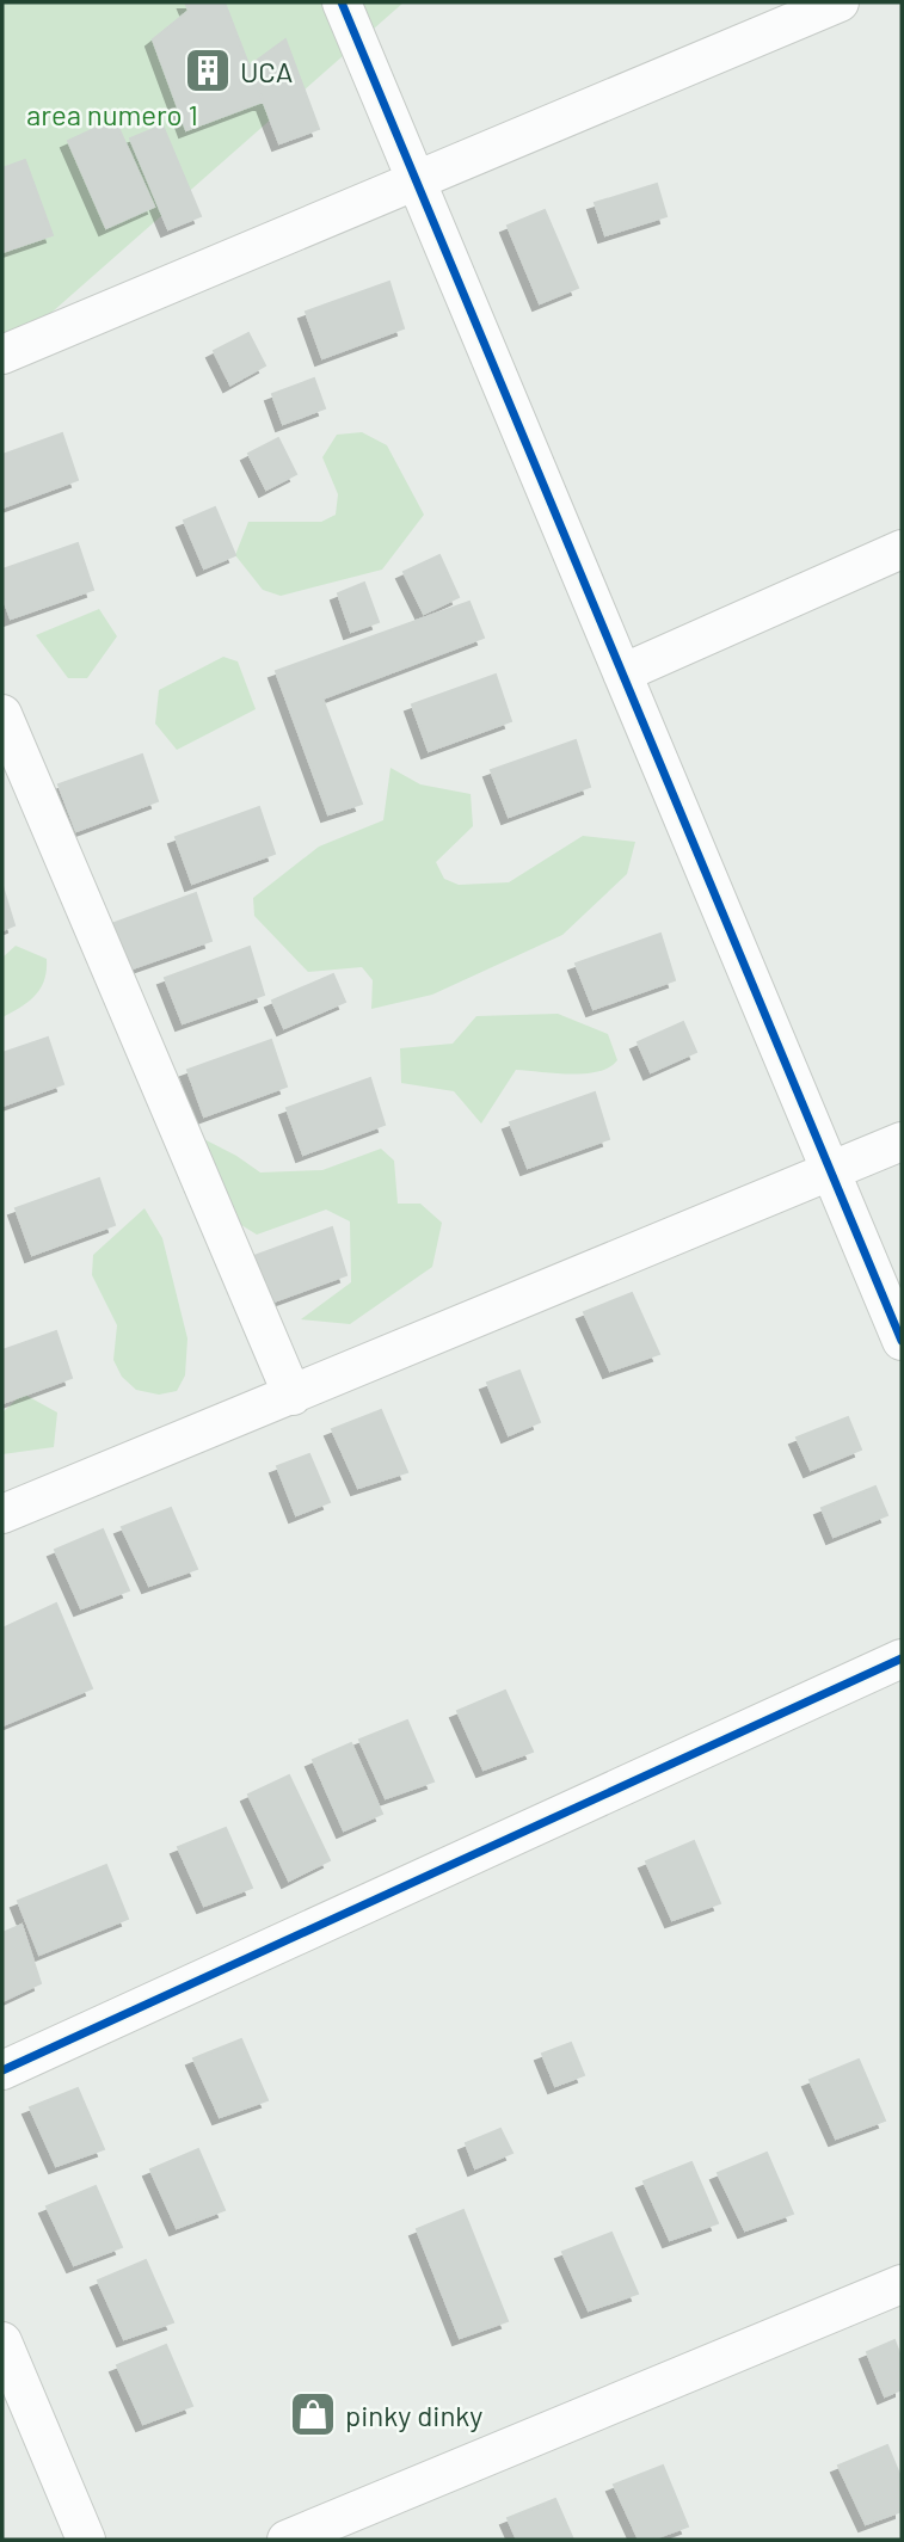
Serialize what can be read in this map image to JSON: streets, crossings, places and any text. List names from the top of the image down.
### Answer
{
  "parks": ["area numero 1"],
  "places": {
    "building": ["UCA"],
    "shop": ["pinky dinky"]
  }
}
